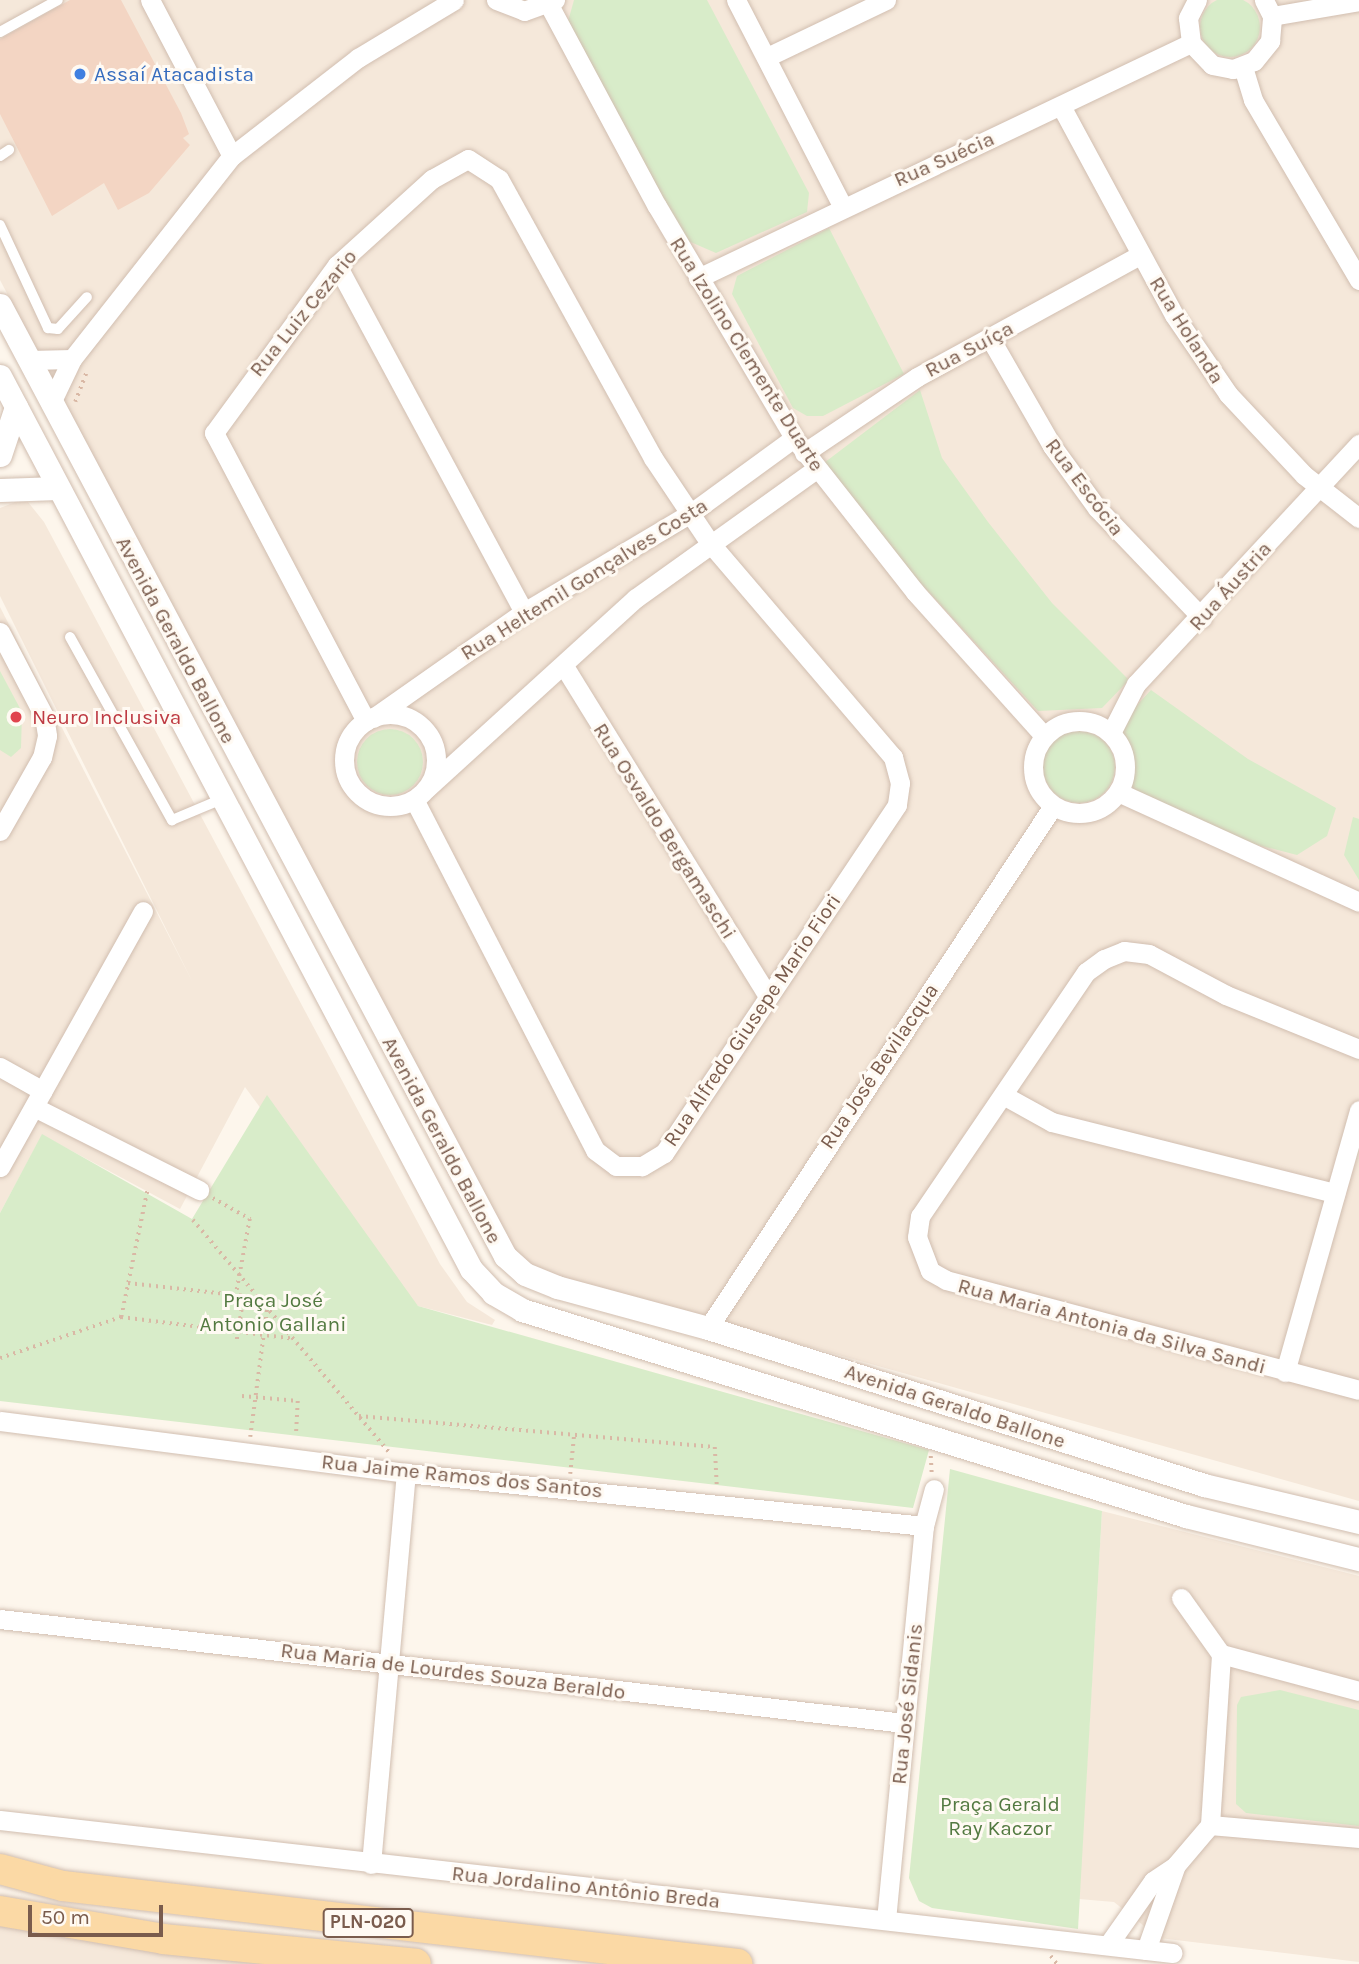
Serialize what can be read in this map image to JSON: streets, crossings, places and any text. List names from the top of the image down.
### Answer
{
  "streets": {
    "main road": ["PLN-020"],
    "street": [
      "Rua Suécia",
      "Rua Luiz Cezario",
      "Rua Holanda",
      "Rua Suíça",
      "Rua Izolino Clemente Duarte",
      "Rua Escócia",
      "Rua Heltemil Gonçalves Costa",
      "Rua Áustria",
      "Avenida Geraldo Ballone",
      "Rua Osvaldo Bergamaschi",
      "Rua Alfredo Giusepe Mario Fiori",
      "Rua José Bevilacqua",
      "Rua Maria Antonia da Silva Sandi",
      "Rua Jaime Ramos dos Santos",
      "Rua Maria de Lourdes Souza Beraldo",
      "Rua José Sidanis",
      "Rua Jordalino Antônio Breda"
    ]
  },
  "crossings": [
    ["Rua Suécia", "Rua Holanda"],
    ["Rua Suécia", "Rua Izolino Clemente Duarte"],
    ["Rua Luiz Cezario", "Rua Heltemil Gonçalves Costa"],
    ["Rua Luiz Cezario", "Rua Alfredo Giusepe Mario Fiori"],
    ["Rua Holanda", "Rua Suíça"],
    ["Rua Holanda", "Rua Áustria"],
    ["Rua Suíça", "Rua Izolino Clemente Duarte"],
    ["Rua Suíça", "Rua Escócia"],
    ["Rua Suíça", "Rua Heltemil Gonçalves Costa"],
    ["Rua Izolino Clemente Duarte", "Rua Heltemil Gonçalves Costa"],
    ["Rua Izolino Clemente Duarte", "Rua Áustria"],
    ["Rua Izolino Clemente Duarte", "Rua José Bevilacqua"],
    ["Rua Escócia", "Rua Áustria"],
    ["Rua Heltemil Gonçalves Costa", "Rua Osvaldo Bergamaschi"],
    ["Rua Heltemil Gonçalves Costa", "Rua Alfredo Giusepe Mario Fiori"],
    ["Rua Áustria", "Rua José Bevilacqua"],
    ["Avenida Geraldo Ballone", "Rua José Bevilacqua"],
    ["Rua Osvaldo Bergamaschi", "Rua Alfredo Giusepe Mario Fiori"],
    ["Rua Jaime Ramos dos Santos", "Rua José Sidanis"],
    ["Rua Maria de Lourdes Souza Beraldo", "Rua José Sidanis"],
    ["Rua José Sidanis", "Rua Jordalino Antônio Breda"]
  ],
  "parks": ["Praça José Antonio Gallani", "Praça Gerald Ray Kaczor"],
  "places": ["Assaí Atacadista", "Neuro Inclusiva"],
  "scale_bar": "50 m"
}
